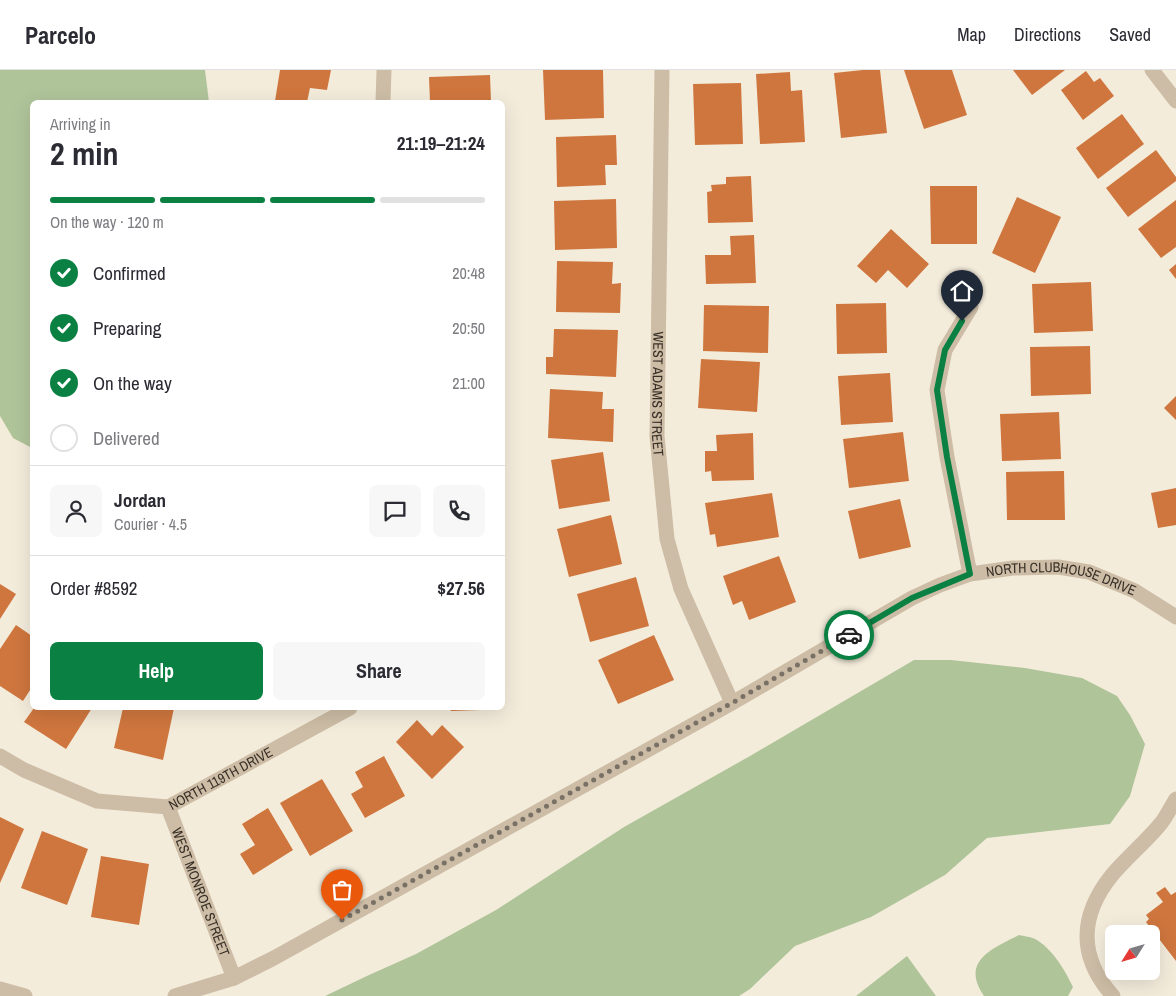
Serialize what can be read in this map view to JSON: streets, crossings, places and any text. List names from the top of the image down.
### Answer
{
  "streets": {
    "street": [
      "WEST ADAMS STREET",
      "NORTH CLUBHOUSE DRIVE",
      "NORTH 119TH DRIVE",
      "WEST MONROE STREET"
    ]
  },
  "crossings": [
    ["WEST ADAMS STREET", "NORTH CLUBHOUSE DRIVE"],
    ["NORTH CLUBHOUSE DRIVE", "WEST MONROE STREET"],
    ["NORTH 119TH DRIVE", "WEST MONROE STREET"]
  ],
  "north": "bottom left",
  "page": {
    "header": "Parcelo",
    "nav": ["Map", "Directions", "Saved"],
    "heading": ["2 min", "Arriving in", "21:19–21:24"],
    "panel": [
      "Jordan",
      "Courier · 4.5",
      "Order #8592",
      "$27.56"
    ],
    "bar": "On the way · 120 m",
    "list": [
      ["Confirmed", "20:48"],
      ["Preparing", "20:50"],
      ["On the way", "21:00"],
      "Delivered"
    ],
    "buttons": ["Help", "Share"]
  }
}
